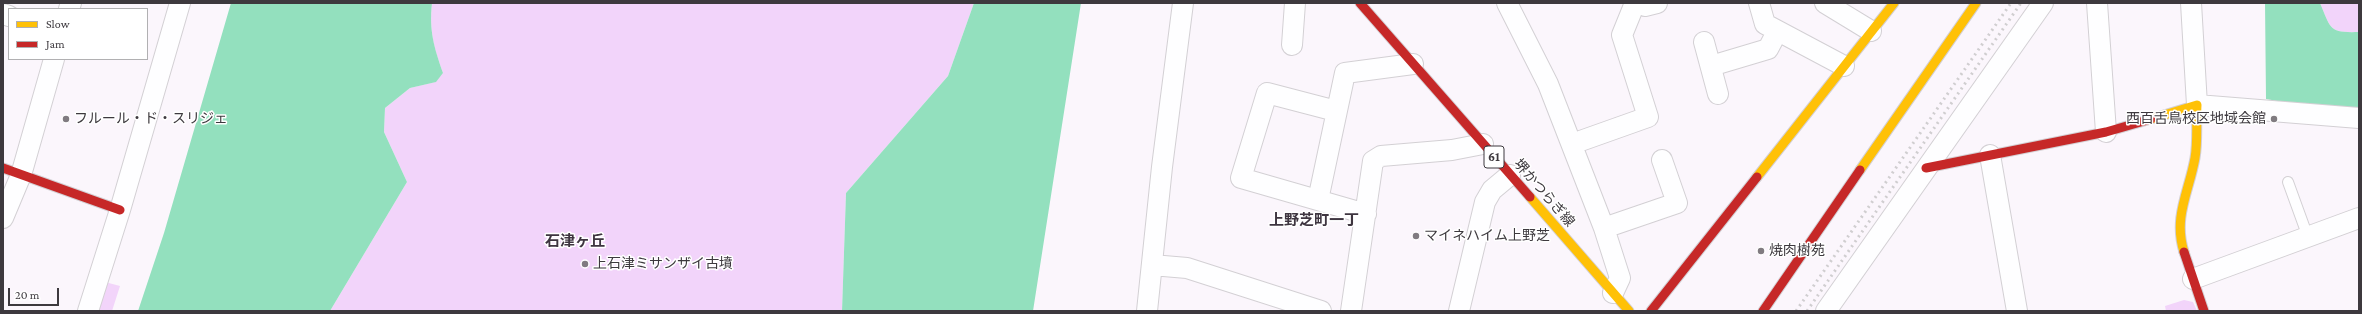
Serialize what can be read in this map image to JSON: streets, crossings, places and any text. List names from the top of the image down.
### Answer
{
  "streets": {
    "street": ["61", "堺かつらぎ線"]
  },
  "districts": ["上野芝町一丁", "石津ヶ丘"],
  "places": [
    "フルール・ド・スリジェ",
    "西百舌鳥校区地域会館",
    "マイネハイム上野芝",
    "焼肉樹苑",
    "上石津ミサンザイ古墳"
  ],
  "legend": ["Slow", "Jam"],
  "scale_bar": "20 m"
}
